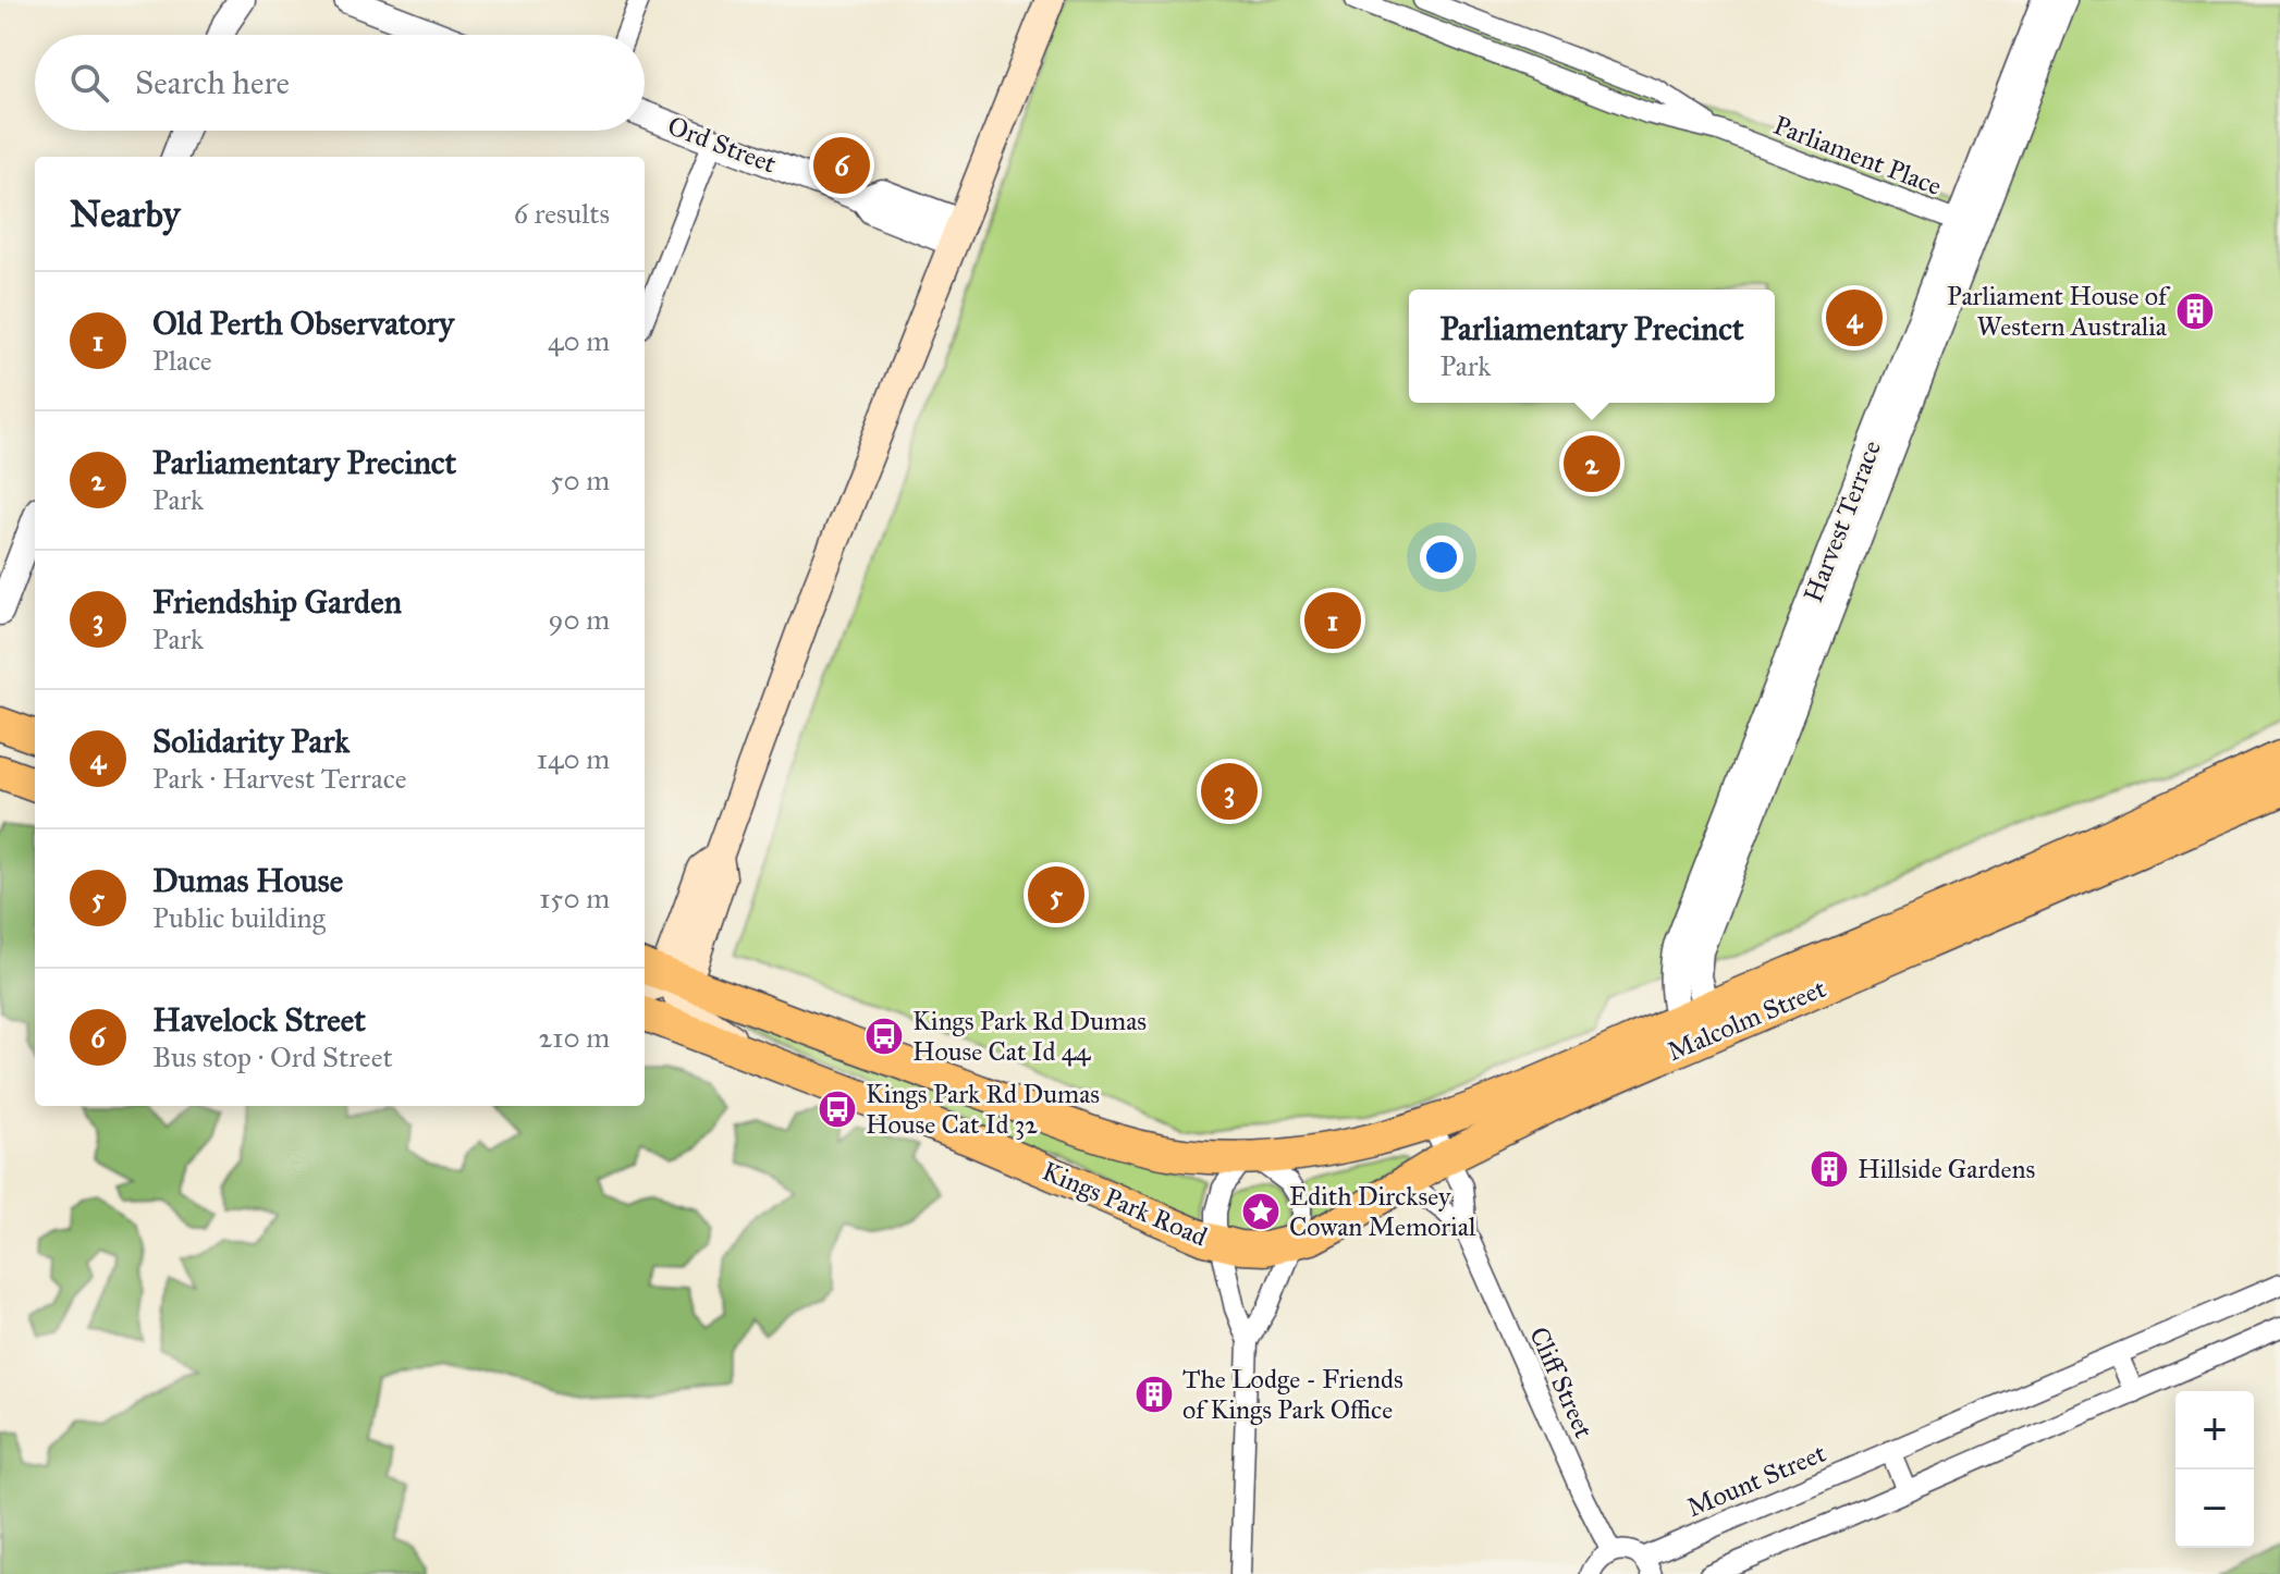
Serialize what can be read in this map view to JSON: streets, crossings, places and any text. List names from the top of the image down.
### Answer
{
  "streets": {
    "main road": ["Malcolm Street", "Kings Park Road"],
    "street": [
      "Ord Street",
      "Parliament Place",
      "Harvest Terrace",
      "Cliff Street",
      "Mount Street"
    ]
  },
  "crossings": [
    ["Parliament Place", "Harvest Terrace"],
    ["Harvest Terrace", "Malcolm Street"],
    ["Malcolm Street", "Kings Park Road"],
    ["Malcolm Street", "Cliff Street"]
  ],
  "places": {
    "building": ["Parliament House of Western Australia", "Hillside Gardens", "The Lodge - Friends of Kings Park Office"],
    "bus stop": ["Kings Park Rd Dumas House Cat Id 44", "Kings Park Rd Dumas House Cat Id 32"],
    "place": ["Edith Dircksey Cowan Memorial"]
  },
  "page": {
    "search": "Search here",
    "pins": [
      "6",
      "4",
      "2",
      "1",
      "3",
      "5"
    ],
    "heading": ["Nearby", "6 results"],
    "list": [
      {
        "mark": "1",
        "name": "Old Perth Observatory",
        "note": "Place",
        "value": "40 m"
      },
      {
        "mark": "2",
        "name": "Parliamentary Precinct",
        "note": "Park",
        "value": "50 m"
      },
      {
        "mark": "3",
        "name": "Friendship Garden",
        "note": "Park",
        "value": "90 m"
      },
      {
        "mark": "4",
        "name": "Solidarity Park",
        "note": "Park · Harvest Terrace",
        "value": "140 m"
      },
      {
        "mark": "5",
        "name": "Dumas House",
        "note": "Public building",
        "value": "150 m"
      },
      {
        "mark": "6",
        "name": "Havelock Street",
        "note": "Bus stop · Ord Street",
        "value": "210 m"
      }
    ],
    "popup": ["Parliamentary Precinct", "Park"],
    "map_buttons": ["+", "−"]
  }
}
